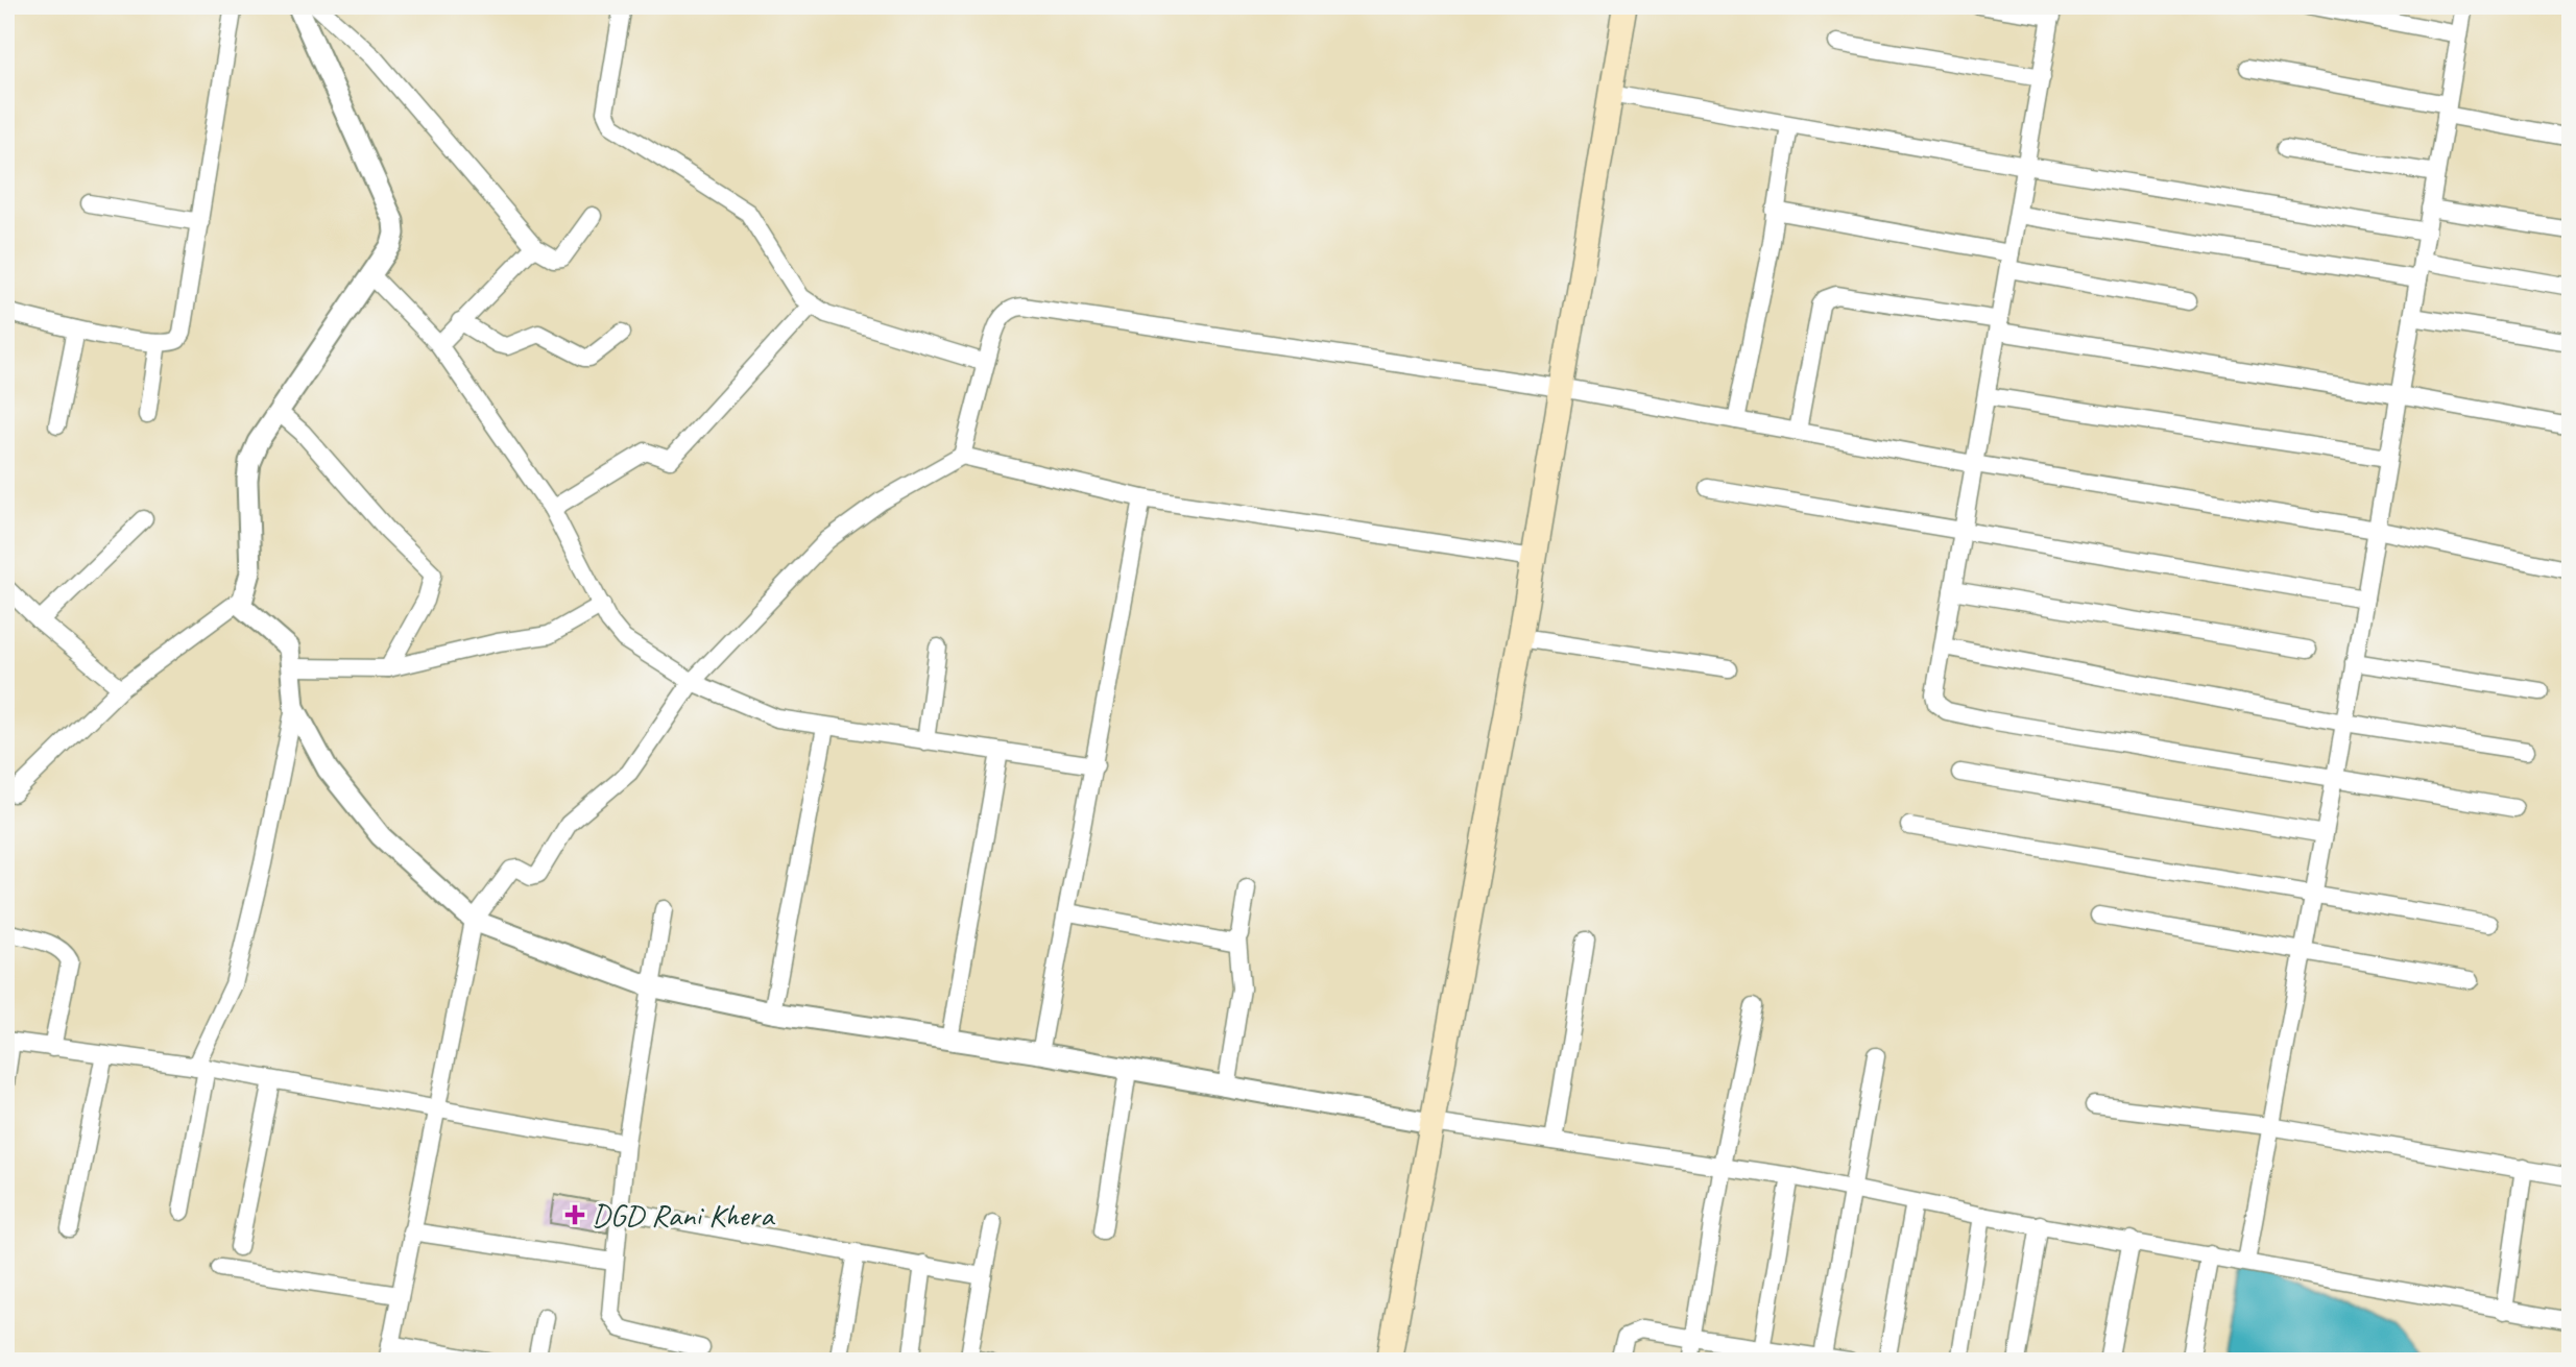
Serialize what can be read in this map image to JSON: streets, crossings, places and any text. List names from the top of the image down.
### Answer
{
  "places": {
    "health": ["DGD Rani Khera"]
  }
}
